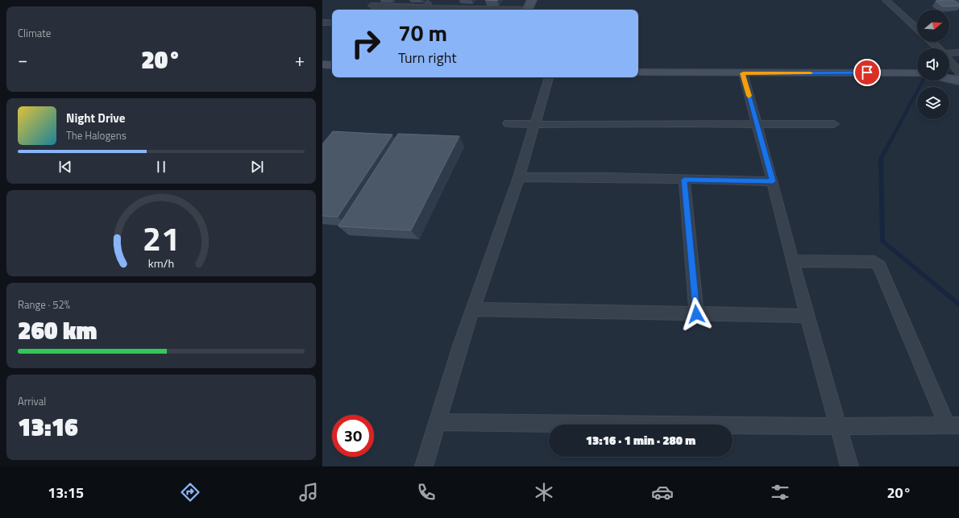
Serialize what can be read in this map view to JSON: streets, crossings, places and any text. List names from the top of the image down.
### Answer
{
  "north": "right",
  "page": {
    "tile": [
      "Climate",
      ["Range · 52%", "260 km"],
      ["Arrival", "13:16"]
    ],
    "turn": ["70 m", "Turn right"],
    "heat": ["−", "20°", "+"],
    "song": ["Night Drive", "The Halogens"],
    "limit": "30",
    "trip": "13:16 · 1 min · 280 m",
    "tabs": ["13:15", "20°"],
    "gauge": ["21", "km/h"]
  }
}
